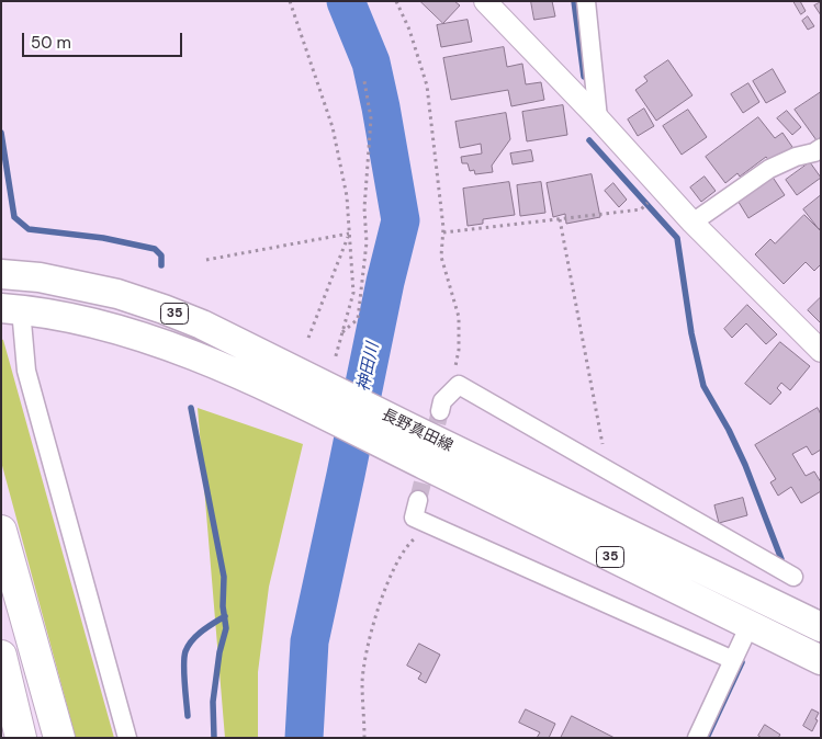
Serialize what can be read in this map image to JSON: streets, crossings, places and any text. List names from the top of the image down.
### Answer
{
  "streets": {
    "main road": ["35", "長野真田線"]
  },
  "water": ["神田川"],
  "scale_bar": "50 m"
}
